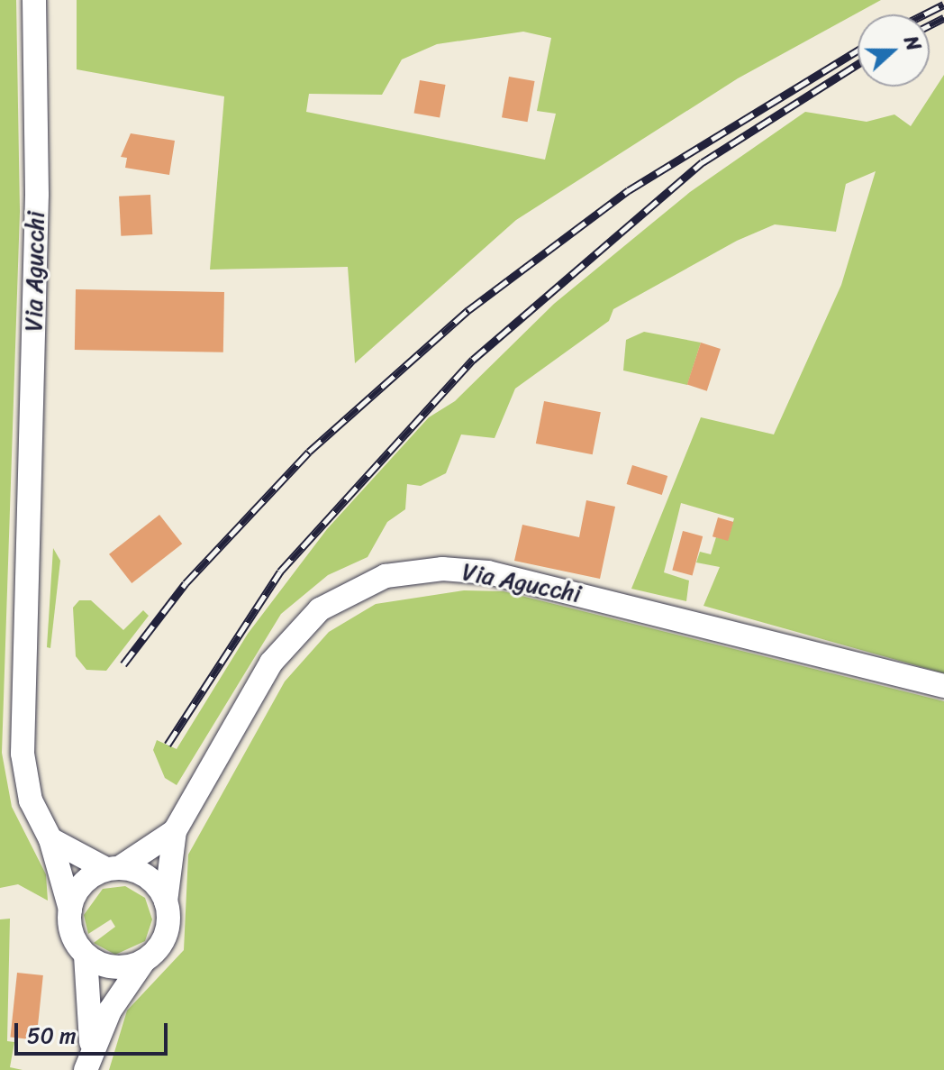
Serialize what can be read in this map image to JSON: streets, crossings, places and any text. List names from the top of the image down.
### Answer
{
  "streets": {
    "street": ["Via Agucchi"]
  },
  "scale_bar": "50 m",
  "north": "right"
}
